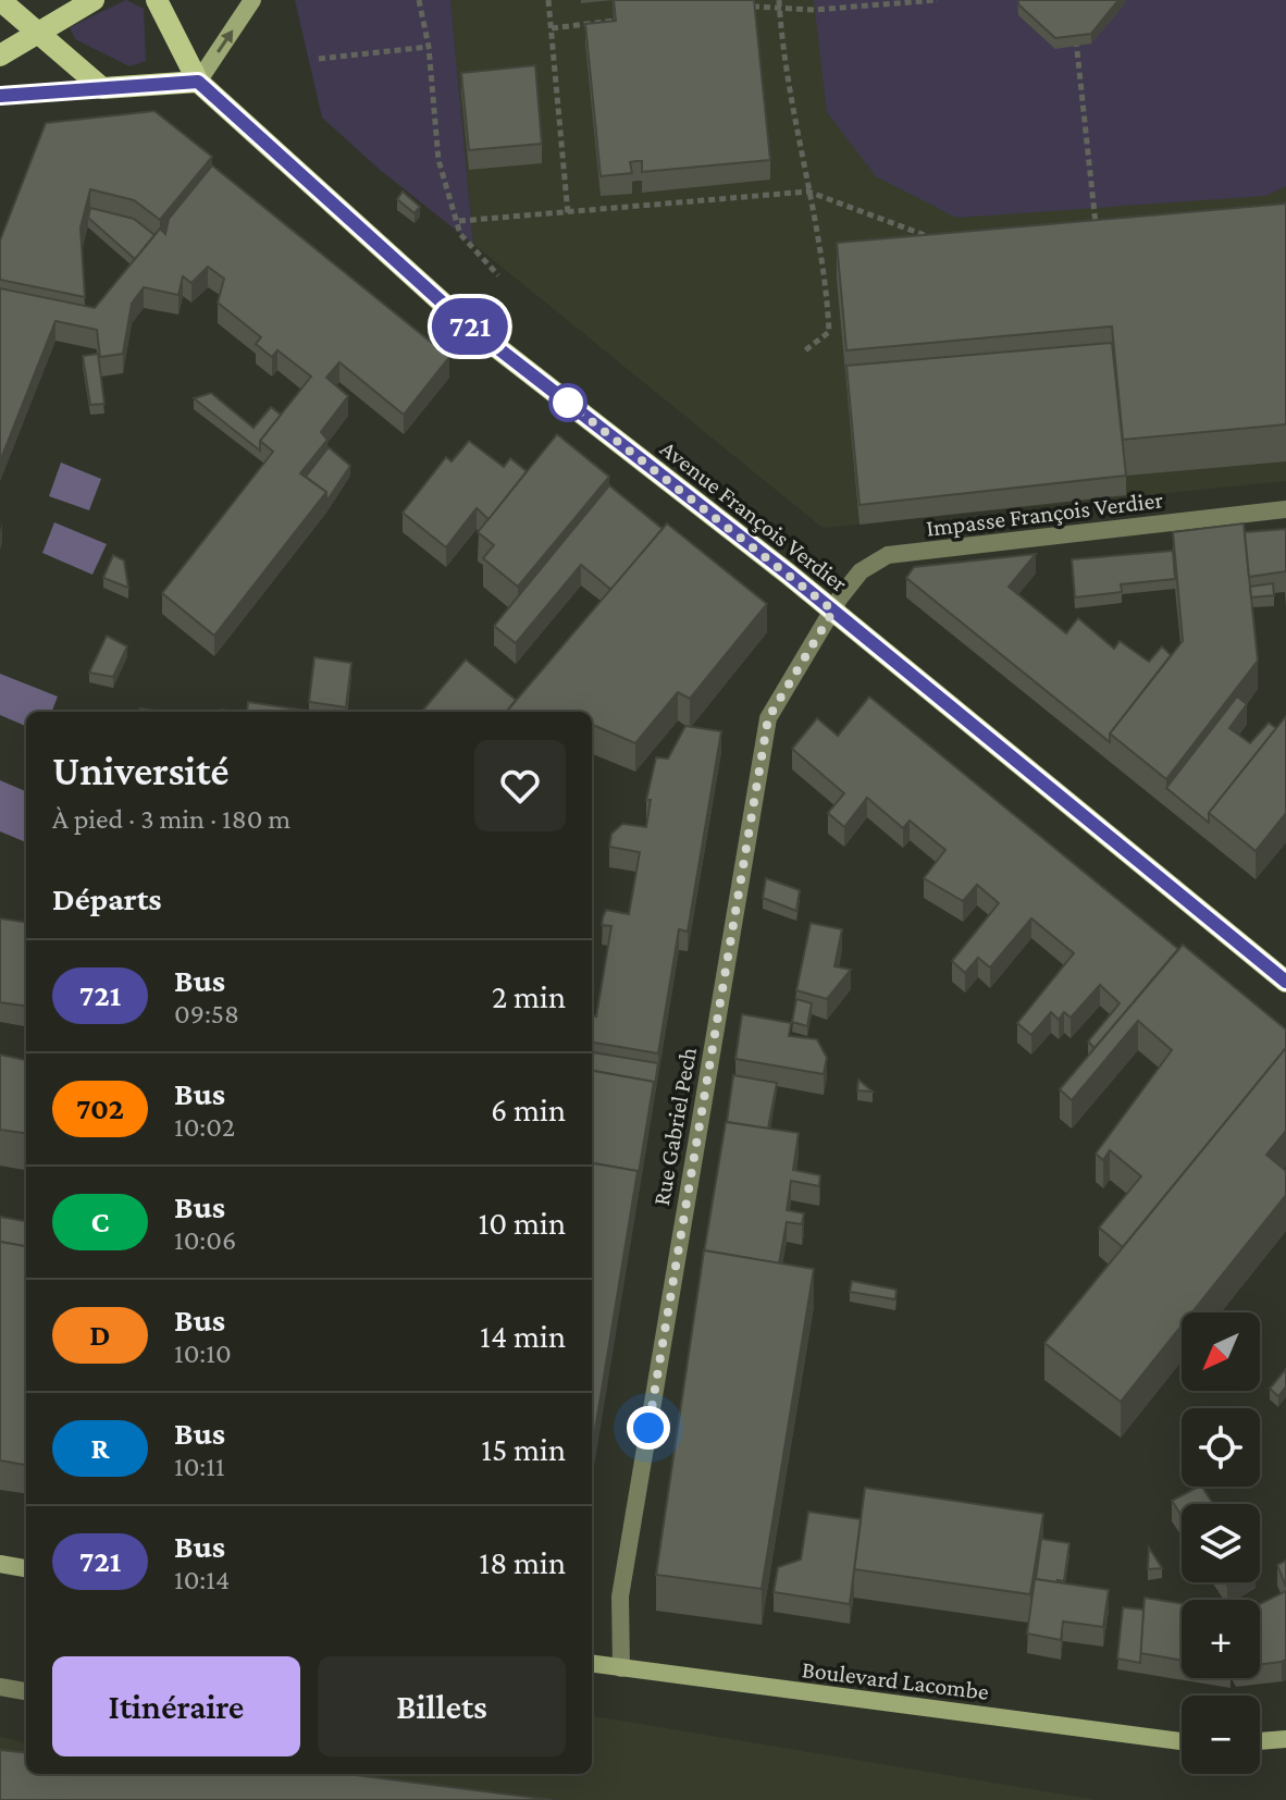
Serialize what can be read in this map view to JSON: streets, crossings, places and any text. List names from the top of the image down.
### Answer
{
  "streets": {
    "main road": ["Avenue François Verdier", "Boulevard Lacombe"],
    "street": ["Impasse François Verdier", "Rue Gabriel Pech"]
  },
  "crossings": [
    ["Impasse François Verdier", "Avenue François Verdier"],
    ["Impasse François Verdier", "Rue Gabriel Pech"],
    ["Avenue François Verdier", "Rue Gabriel Pech"],
    ["Rue Gabriel Pech", "Boulevard Lacombe"]
  ],
  "lines": ["bus line 721"],
  "north": "bottom left",
  "page": {
    "on_map": "721",
    "heading": [
      ["Université", "À pied · 3 min · 180 m"],
      "Départs"
    ],
    "list": [
      {
        "mark": "721",
        "name": "Bus",
        "note": "09:58",
        "value": "2 min"
      },
      {
        "mark": "702",
        "name": "Bus",
        "note": "10:02",
        "value": "6 min"
      },
      {
        "mark": "C",
        "name": "Bus",
        "note": "10:06",
        "value": "10 min"
      },
      {
        "mark": "D",
        "name": "Bus",
        "note": "10:10",
        "value": "14 min"
      },
      {
        "mark": "R",
        "name": "Bus",
        "note": "10:11",
        "value": "15 min"
      },
      {
        "mark": "721",
        "name": "Bus",
        "note": "10:14",
        "value": "18 min"
      }
    ],
    "map_buttons": ["+", "−"],
    "buttons": ["Itinéraire", "Billets"]
  }
}
